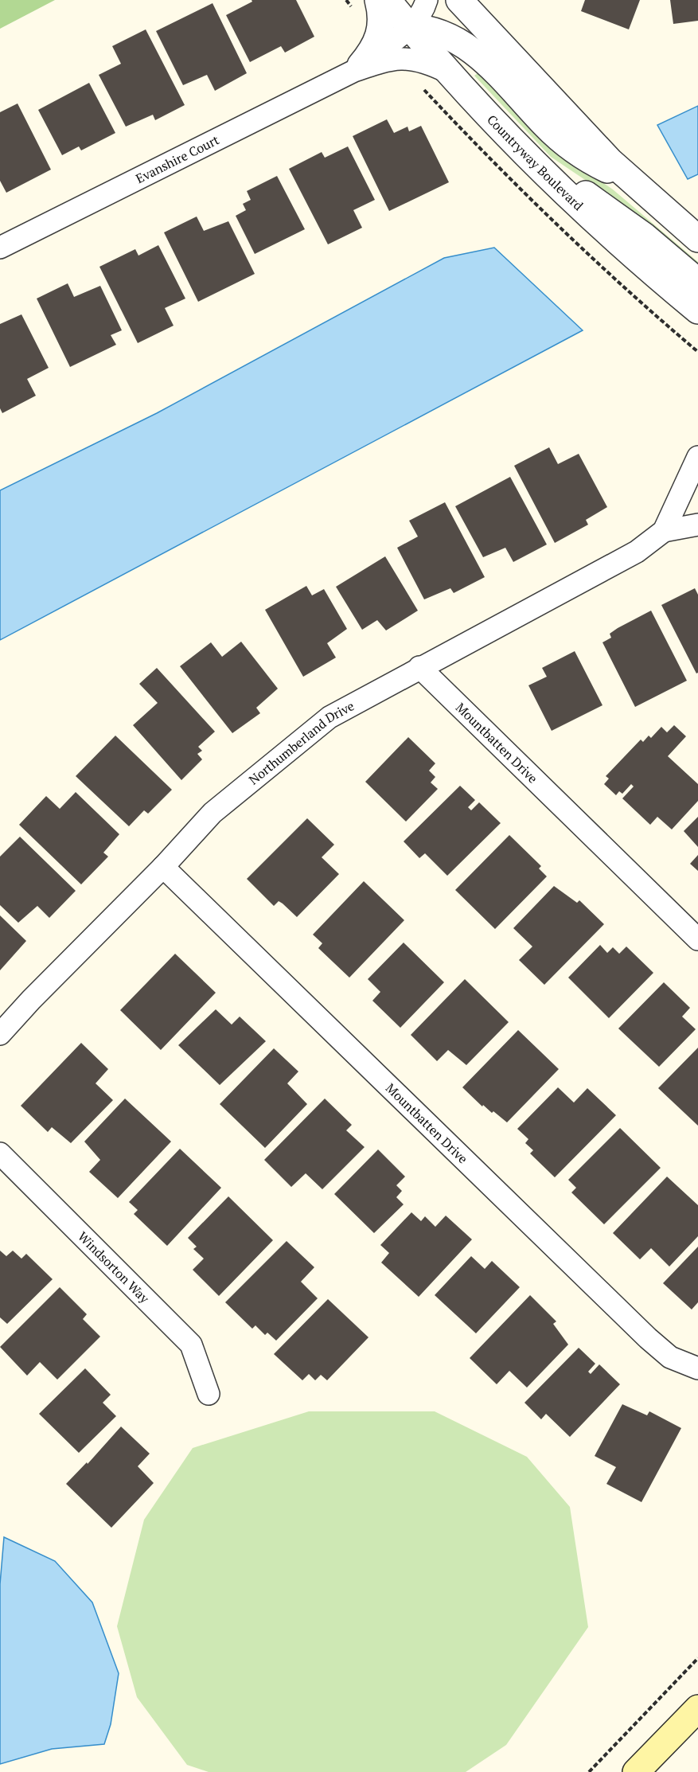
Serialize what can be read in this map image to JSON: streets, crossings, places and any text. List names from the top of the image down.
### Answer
{
  "streets": {
    "street": [
      "Evanshire Court",
      "Countryway Boulevard",
      "Northumberland Drive",
      "Mountbatten Drive",
      "Windsorton Way"
    ]
  },
  "crossings": [
    ["Evanshire Court", "Countryway Boulevard"],
    ["Northumberland Drive", "Mountbatten Drive"]
  ]
}
